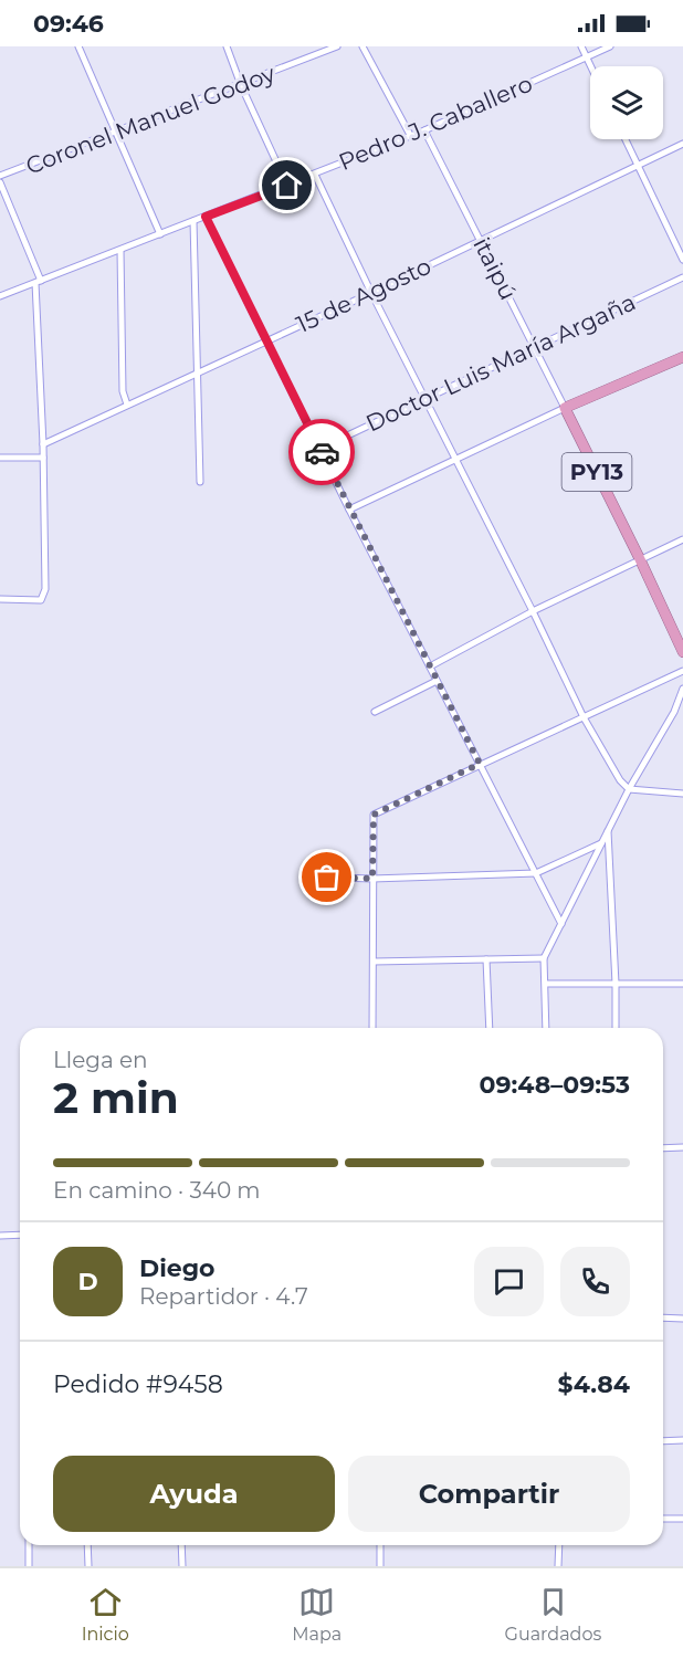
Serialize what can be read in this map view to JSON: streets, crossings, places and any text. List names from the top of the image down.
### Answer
{
  "streets": {
    "highway": ["PY13"],
    "street": [
      "Coronel Manuel Godoy",
      "Pedro J. Caballero",
      "itaipú",
      "15 de Agosto",
      "Doctor Luis María Argaña"
    ]
  },
  "crossings": [
    ["Pedro J. Caballero", "itaipú"],
    ["itaipú", "15 de Agosto"],
    ["itaipú", "Doctor Luis María Argaña"],
    ["itaipú", "PY13"]
  ],
  "page": {
    "status": "09:46",
    "heading": ["2 min", "Llega en", "09:48–09:53"],
    "panel": [
      "Diego",
      "Repartidor · 4.7",
      "Pedido #9458",
      "$4.84"
    ],
    "bar": "En camino · 340 m",
    "round": "D",
    "buttons": ["Ayuda", "Compartir"],
    "tabs": ["Inicio", "Mapa", "Guardados"]
  }
}
